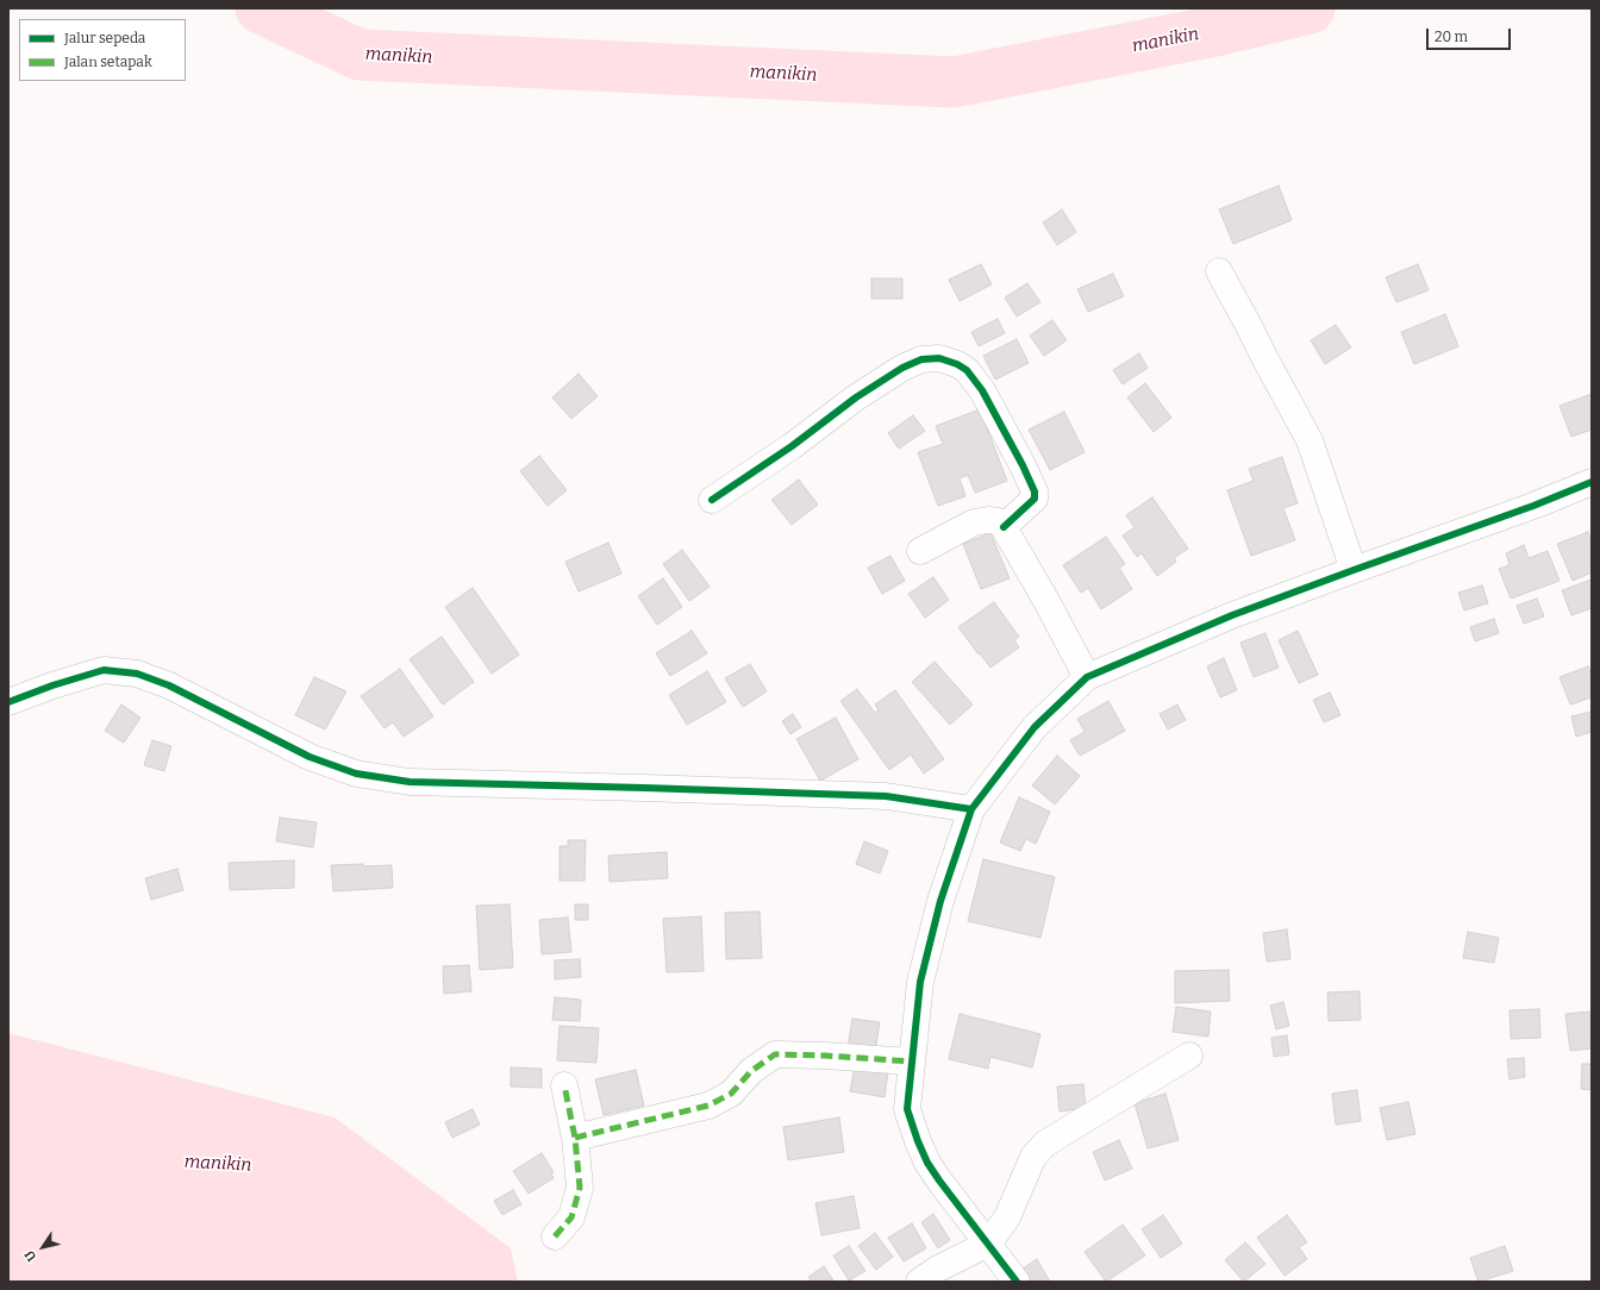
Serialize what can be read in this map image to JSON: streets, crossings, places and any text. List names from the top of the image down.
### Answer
{
  "water": ["manikin"],
  "legend": ["Jalur sepeda", "Jalan setapak"],
  "scale_bar": "20 m",
  "north": "bottom left"
}
